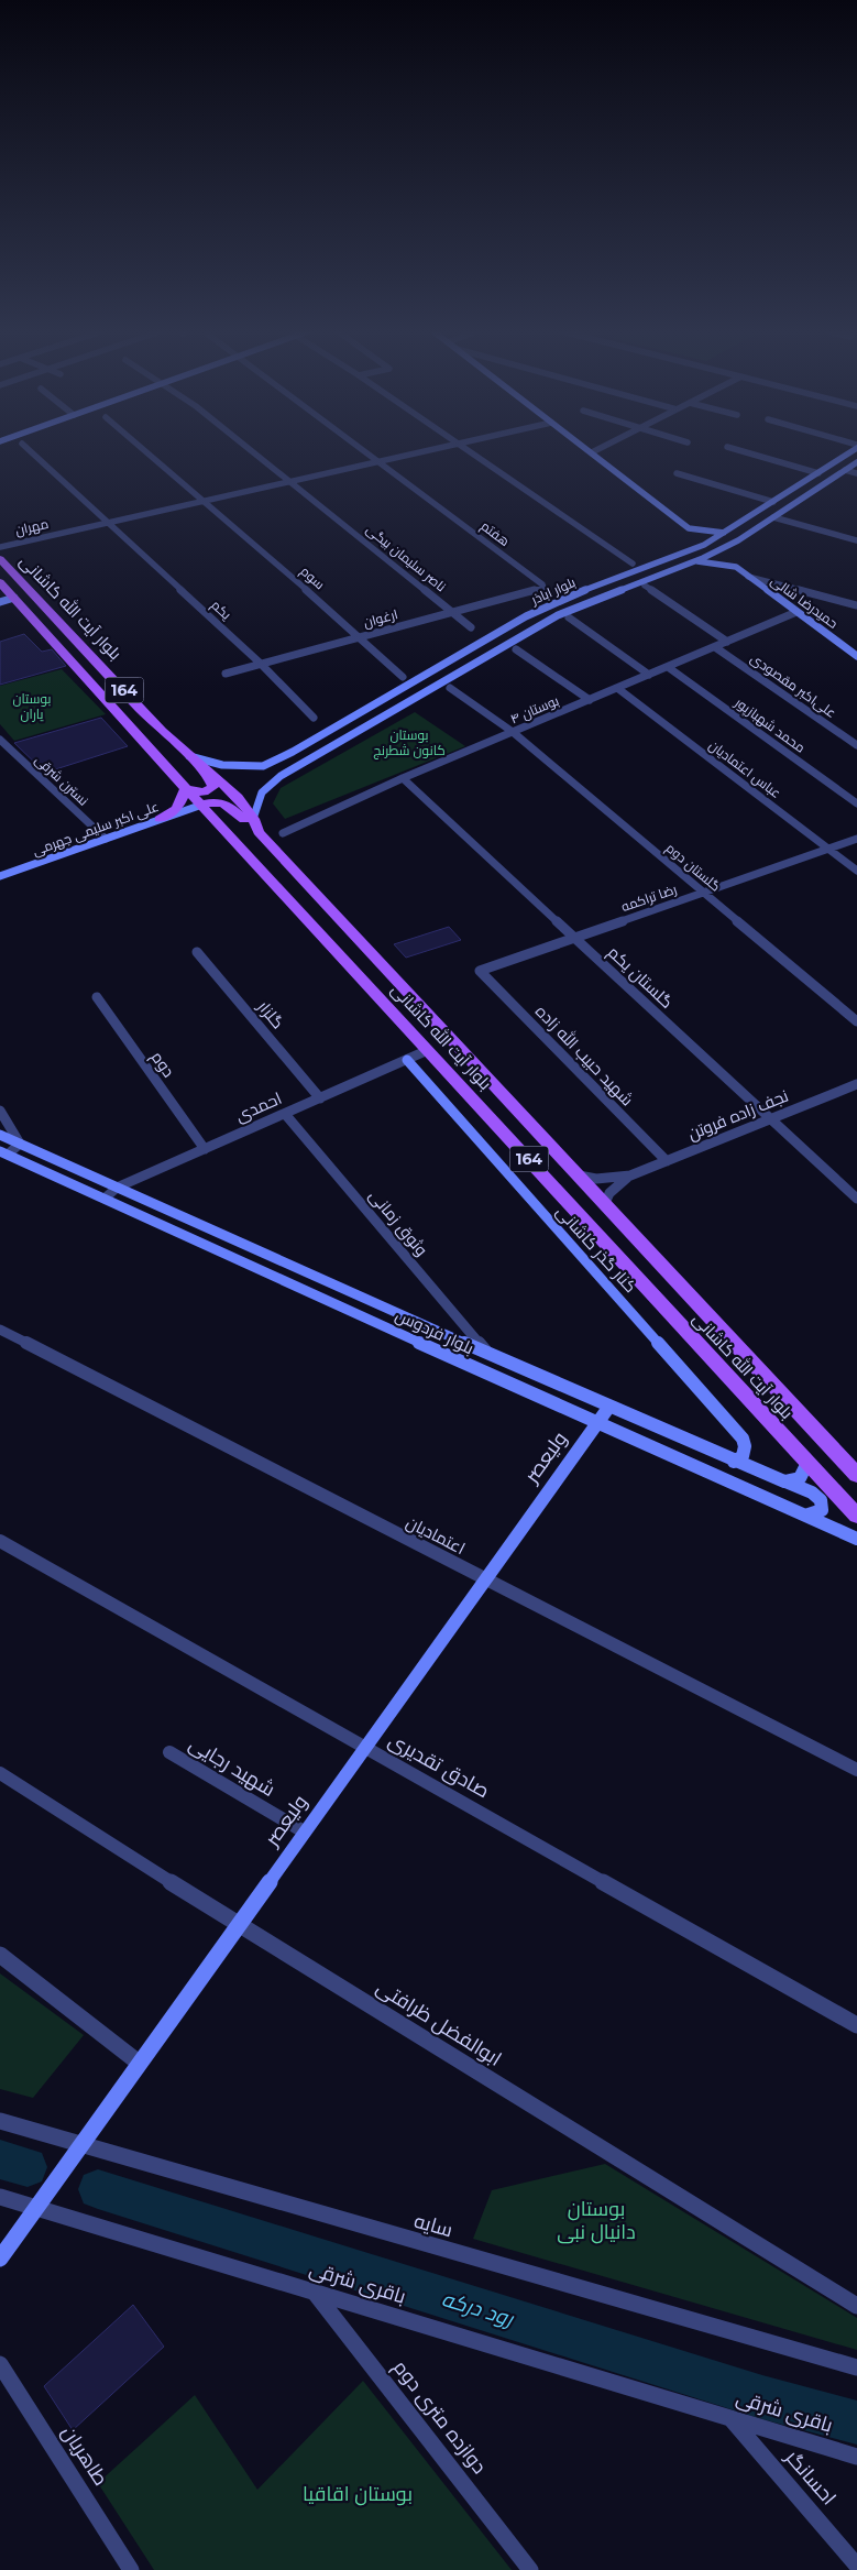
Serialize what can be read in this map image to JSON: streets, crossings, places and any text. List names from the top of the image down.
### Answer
{
  "streets": {
    "main road": [
      "بلوار اباذر",
      "حمیدرضا شالی",
      "بلوار آیت الله کاشانی",
      "164",
      "علی اکبر سلیمی جهرمی",
      "کنار گذر کاشانی",
      "بلوار فردوس",
      "ولیعصر"
    ],
    "street": [
      "مهران",
      "هفتم",
      "ناصر سلیمان بیگی",
      "سوم",
      "یکم",
      "ارغوان",
      "علی‌اکبر مقصودی",
      "بوستان ۴",
      "محمد شهبازپور",
      "عباس اعتمادیان",
      "نسترن شرقی",
      "گلستان دوم",
      "رضا تراکمه",
      "گلستان یکم",
      "گلزار",
      "شهید حبیب الله زاده",
      "دوم",
      "احمدی",
      "نجف زاده فروتن",
      "وثوق زمانی",
      "اعتمادیان",
      "صادق تقدیری",
      "شهید رجایی",
      "ابوالفضل ظرافتی",
      "سایه",
      "باقری شرقی",
      "دوازده متری دوم",
      "طاهریان",
      "احسانگر"
    ]
  },
  "crossings": [
    ["مهران", "هفتم"],
    ["مهران", "ناصر سلیمان بیگی"],
    ["مهران", "سوم"],
    ["مهران", "یکم"],
    ["هفتم", "ارغوان"],
    ["ناصر سلیمان بیگی", "ارغوان"],
    ["سوم", "ارغوان"],
    ["بلوار اباذر", "بلوار آیت الله کاشانی"],
    ["حمیدرضا شالی", "بوستان ۴"],
    ["بلوار آیت الله کاشانی", "علی اکبر سلیمی جهرمی"],
    ["بلوار آیت الله کاشانی", "احمدی"],
    ["بلوار آیت الله کاشانی", "نجف زاده فروتن"],
    ["یکم", "ارغوان"],
    ["علی‌اکبر مقصودی", "بوستان ۴"],
    ["بوستان ۴", "محمد شهبازپور"],
    ["بوستان ۴", "عباس اعتمادیان"],
    ["بوستان ۴", "گلستان دوم"],
    ["بوستان ۴", "گلستان یکم"],
    ["عباس اعتمادیان", "رضا تراکمه"],
    ["نسترن شرقی", "علی اکبر سلیمی جهرمی"],
    ["گلستان دوم", "رضا تراکمه"],
    ["رضا تراکمه", "گلستان یکم"],
    ["رضا تراکمه", "شهید حبیب الله زاده"],
    ["گلستان یکم", "نجف زاده فروتن"],
    ["گلزار", "احمدی"],
    ["شهید حبیب الله زاده", "نجف زاده فروتن"],
    ["دوم", "احمدی"],
    ["احمدی", "وثوق زمانی"],
    ["احمدی", "کنار گذر کاشانی"],
    ["احمدی", "بلوار فردوس"],
    ["وثوق زمانی", "بلوار فردوس"],
    ["کنار گذر کاشانی", "بلوار فردوس"],
    ["بلوار فردوس", "ولیعصر"],
    ["ولیعصر", "اعتمادیان"],
    ["ولیعصر", "صادق تقدیری"],
    ["ولیعصر", "شهید رجایی"],
    ["ولیعصر", "ابوالفضل ظرافتی"],
    ["ولیعصر", "سایه"],
    ["ولیعصر", "باقری شرقی"],
    ["باقری شرقی", "دوازده متری دوم"],
    ["باقری شرقی", "احسانگر"]
  ],
  "water": ["رود درکه"],
  "parks": [
    "بوستان یاران",
    "بوستان کانون شطرنج",
    "بوستان دانیال نبی",
    "بوستان اقاقیا"
  ]
}
